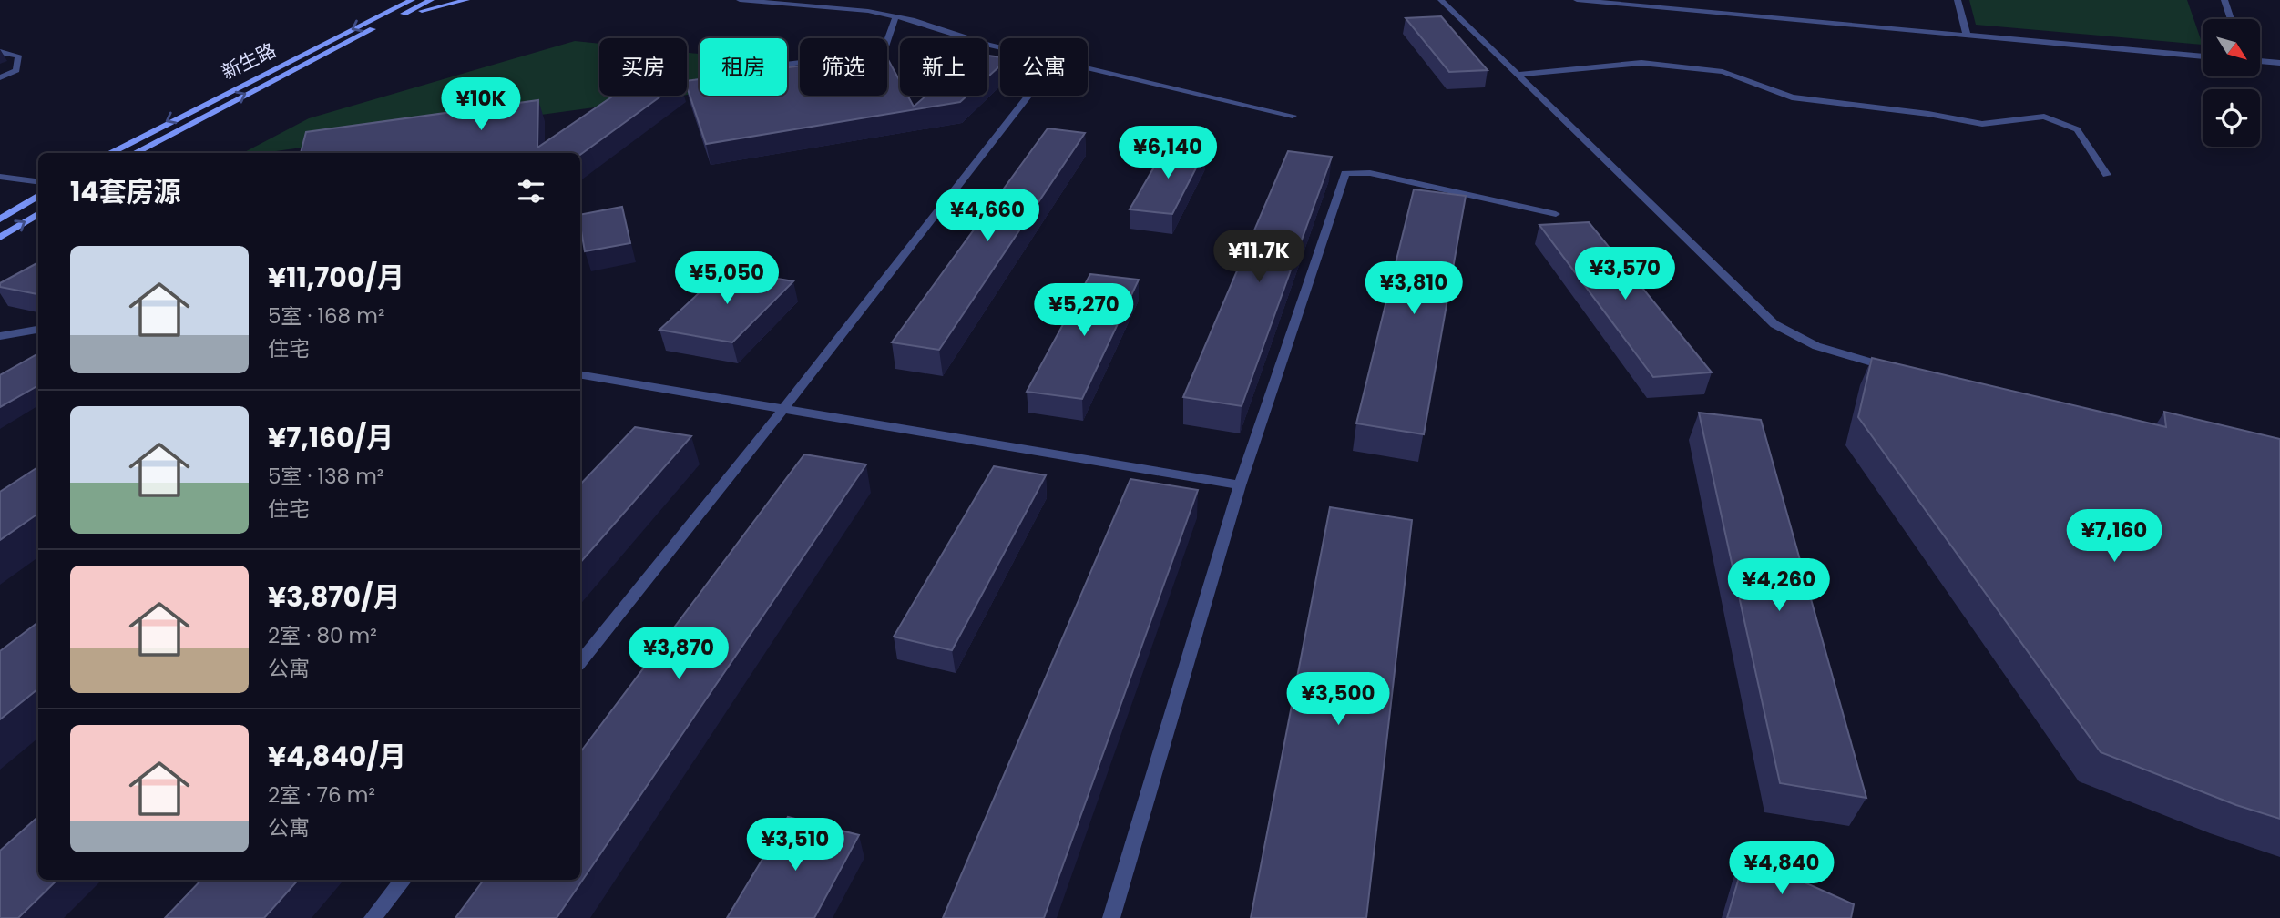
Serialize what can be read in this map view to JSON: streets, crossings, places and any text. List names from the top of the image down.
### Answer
{
  "streets": {
    "main road": ["新生路"]
  },
  "north": "bottom right",
  "page": {
    "chip": [
      "买房",
      "租房",
      "筛选",
      "新上",
      "公寓"
    ],
    "price": [
      "¥10K",
      "¥6,140",
      "¥4,660",
      "¥11.7K",
      "¥3,570",
      "¥5,050",
      "¥3,810",
      "¥5,270",
      "¥7,160",
      "¥4,260",
      "¥3,870",
      "¥3,500",
      "¥3,510",
      "¥4,840"
    ],
    "heading": "14套房源",
    "list": [
      {
        "name": "¥11,700/月",
        "note": "5室 · 168 m² · 住宅"
      },
      {
        "name": "¥7,160/月",
        "note": "5室 · 138 m² · 住宅"
      },
      {
        "name": "¥3,870/月",
        "note": "2室 · 80 m² · 公寓"
      },
      {
        "name": "¥4,840/月",
        "note": "2室 · 76 m² · 公寓"
      }
    ]
  }
}
